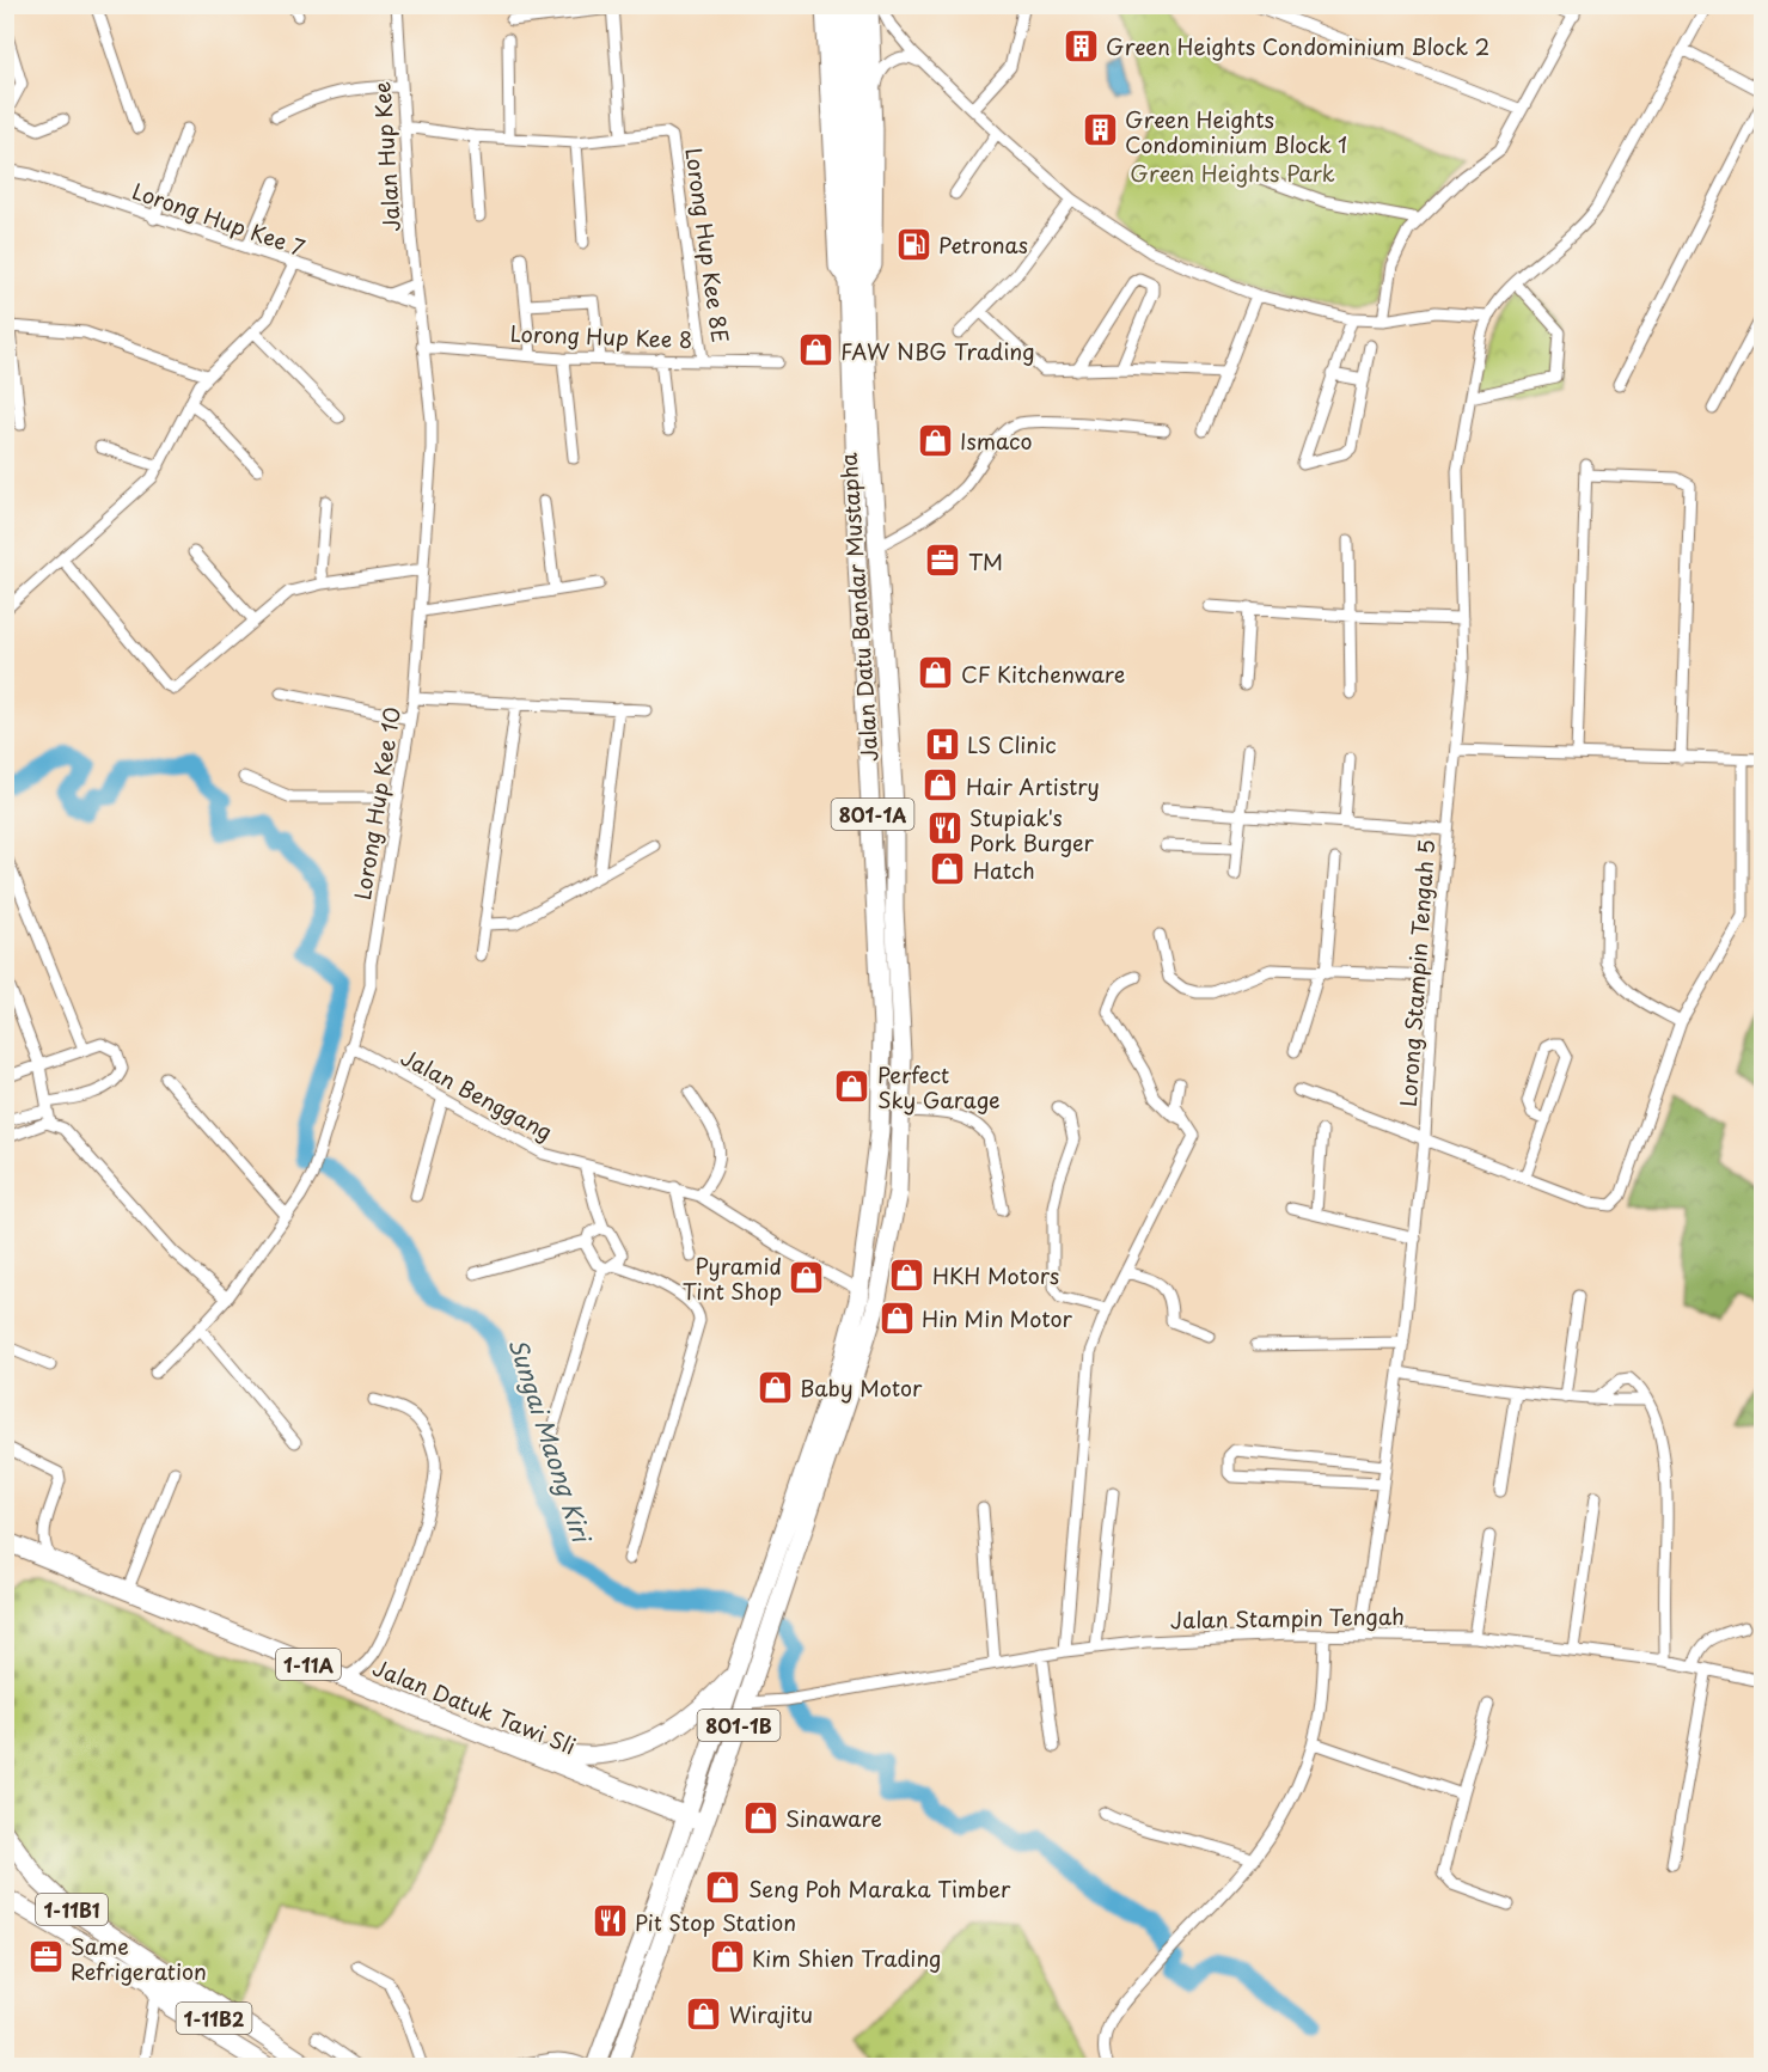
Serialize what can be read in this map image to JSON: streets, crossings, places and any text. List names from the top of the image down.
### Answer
{
  "streets": {
    "main road": [
      "Jalan Datu Bandar Mustapha",
      "801-1A",
      "1-11A",
      "Jalan Datuk Tawi Sli",
      "801-1B",
      "1-11B1",
      "1-11B2"
    ],
    "street": [
      "Jalan Hup Kee",
      "Lorong Hup Kee 7",
      "Lorong Hup Kee 8E",
      "Lorong Hup Kee 8",
      "Lorong Hup Kee 10",
      "Lorong Stampin Tengah 5",
      "Jalan Benggang",
      "Jalan Stampin Tengah"
    ]
  },
  "crossings": [
    ["Jalan Hup Kee", "Lorong Hup Kee 7"],
    ["Jalan Hup Kee", "Lorong Hup Kee 10"],
    ["Lorong Hup Kee 7", "Lorong Hup Kee 10"],
    ["Lorong Hup Kee 8E", "Lorong Hup Kee 8"],
    ["Lorong Hup Kee 8", "Lorong Hup Kee 10"],
    ["Jalan Datu Bandar Mustapha", "Jalan Benggang"],
    ["Jalan Datu Bandar Mustapha", "Jalan Stampin Tengah"],
    ["Jalan Datu Bandar Mustapha", "Jalan Datuk Tawi Sli"],
    ["Lorong Hup Kee 10", "Jalan Benggang"],
    ["Lorong Stampin Tengah 5", "Jalan Stampin Tengah"],
    ["1-11B1", "1-11B2"]
  ],
  "water": ["Sungai Maong Kiri"],
  "parks": ["Green Heights Park"],
  "places": {
    "building": ["Green Heights Condominium Block 2", "Green Heights Condominium Block 1"],
    "fuel station": ["Petronas"],
    "shop": [
      "FAW NBG Trading",
      "Ismaco",
      "CF Kitchenware",
      "Hair Artistry",
      "Hatch",
      "Perfect Sky Garage",
      "HKH Motors",
      "Pyramid Tint Shop",
      "Hin Min Motor",
      "Baby Motor",
      "Sinaware",
      "Seng Poh Maraka Timber",
      "Kim Shien Trading",
      "Wirajitu"
    ],
    "office": ["TM", "Same Refrigeration"],
    "hospital": ["LS Clinic"],
    "restaurant": ["Stupiak's Pork Burger", "Pit Stop Station"]
  }
}
